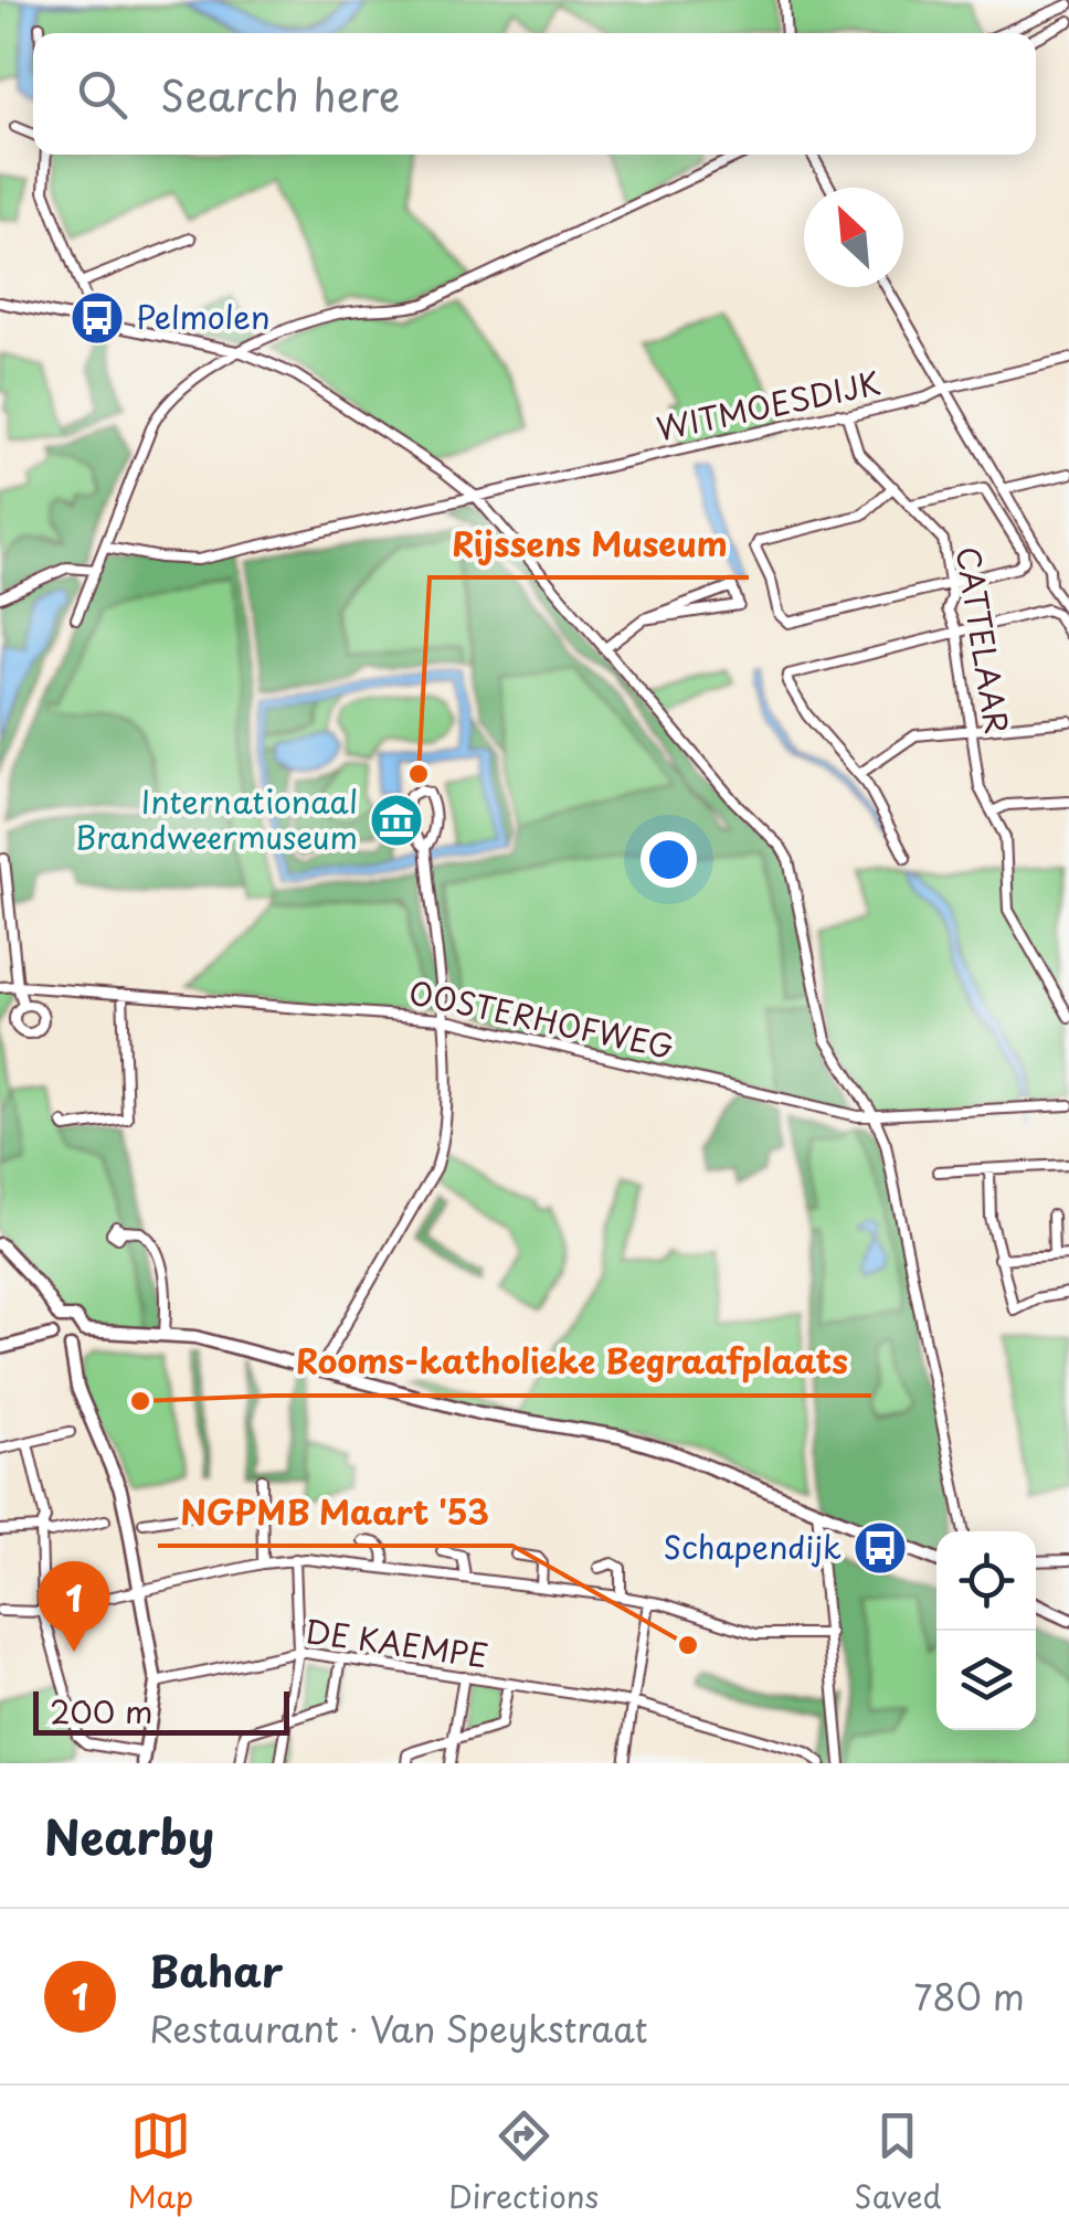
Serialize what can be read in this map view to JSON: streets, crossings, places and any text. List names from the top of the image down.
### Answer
{
  "streets": {
    "street": [
      "WITMOESDIJK",
      "CATTELAAR",
      "OOSTERHOFWEG",
      "DE KAEMPE"
    ]
  },
  "crossings": [
    ["WITMOESDIJK", "CATTELAAR"]
  ],
  "places": {
    "bus stop": ["Pelmolen", "Schapendijk"],
    "other": ["Rijssens Museum", "Rooms-katholieke Begraafplaats", "NGPMB Maart '53"],
    "museum": ["Internationaal Brandweermuseum"]
  },
  "scale_bar": "200 m",
  "north": "top left",
  "page": {
    "search": "Search here",
    "pins": "1",
    "scale": "200 m",
    "heading": "Nearby",
    "list": [
      {
        "mark": "1",
        "name": "Bahar",
        "note": "Restaurant · Van Speykstraat",
        "value": "780 m"
      }
    ],
    "nav": ["Map", "Directions", "Saved"]
  }
}
